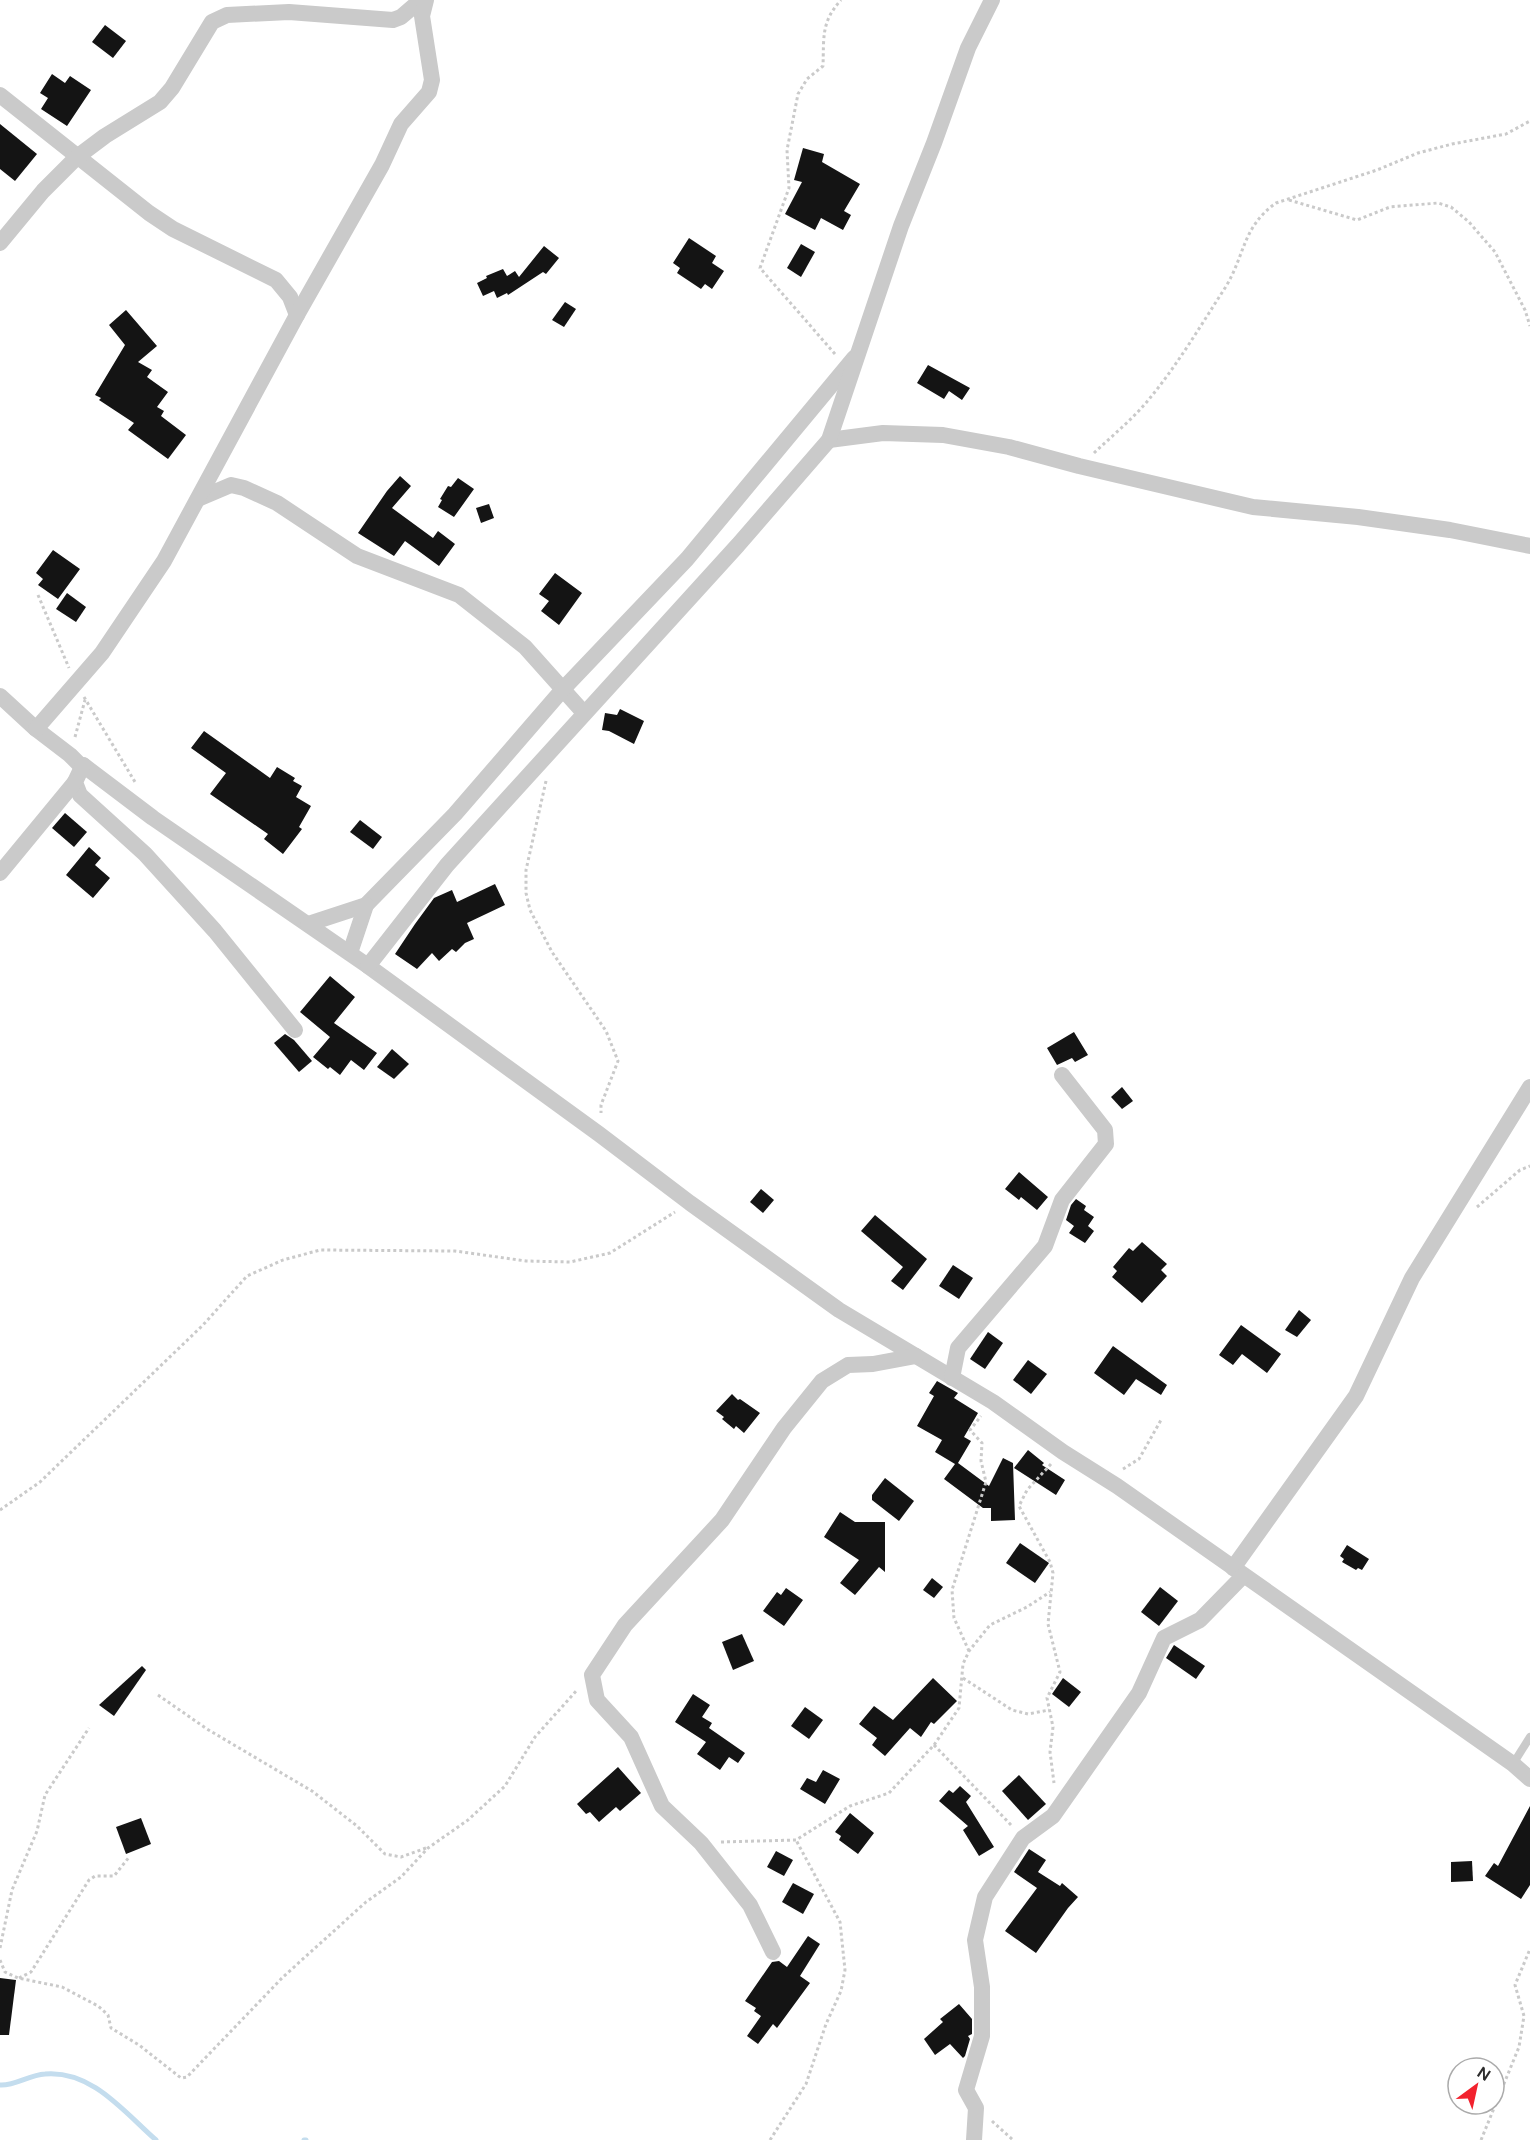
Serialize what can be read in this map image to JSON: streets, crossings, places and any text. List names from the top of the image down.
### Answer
{
  "north": "top right"
}
